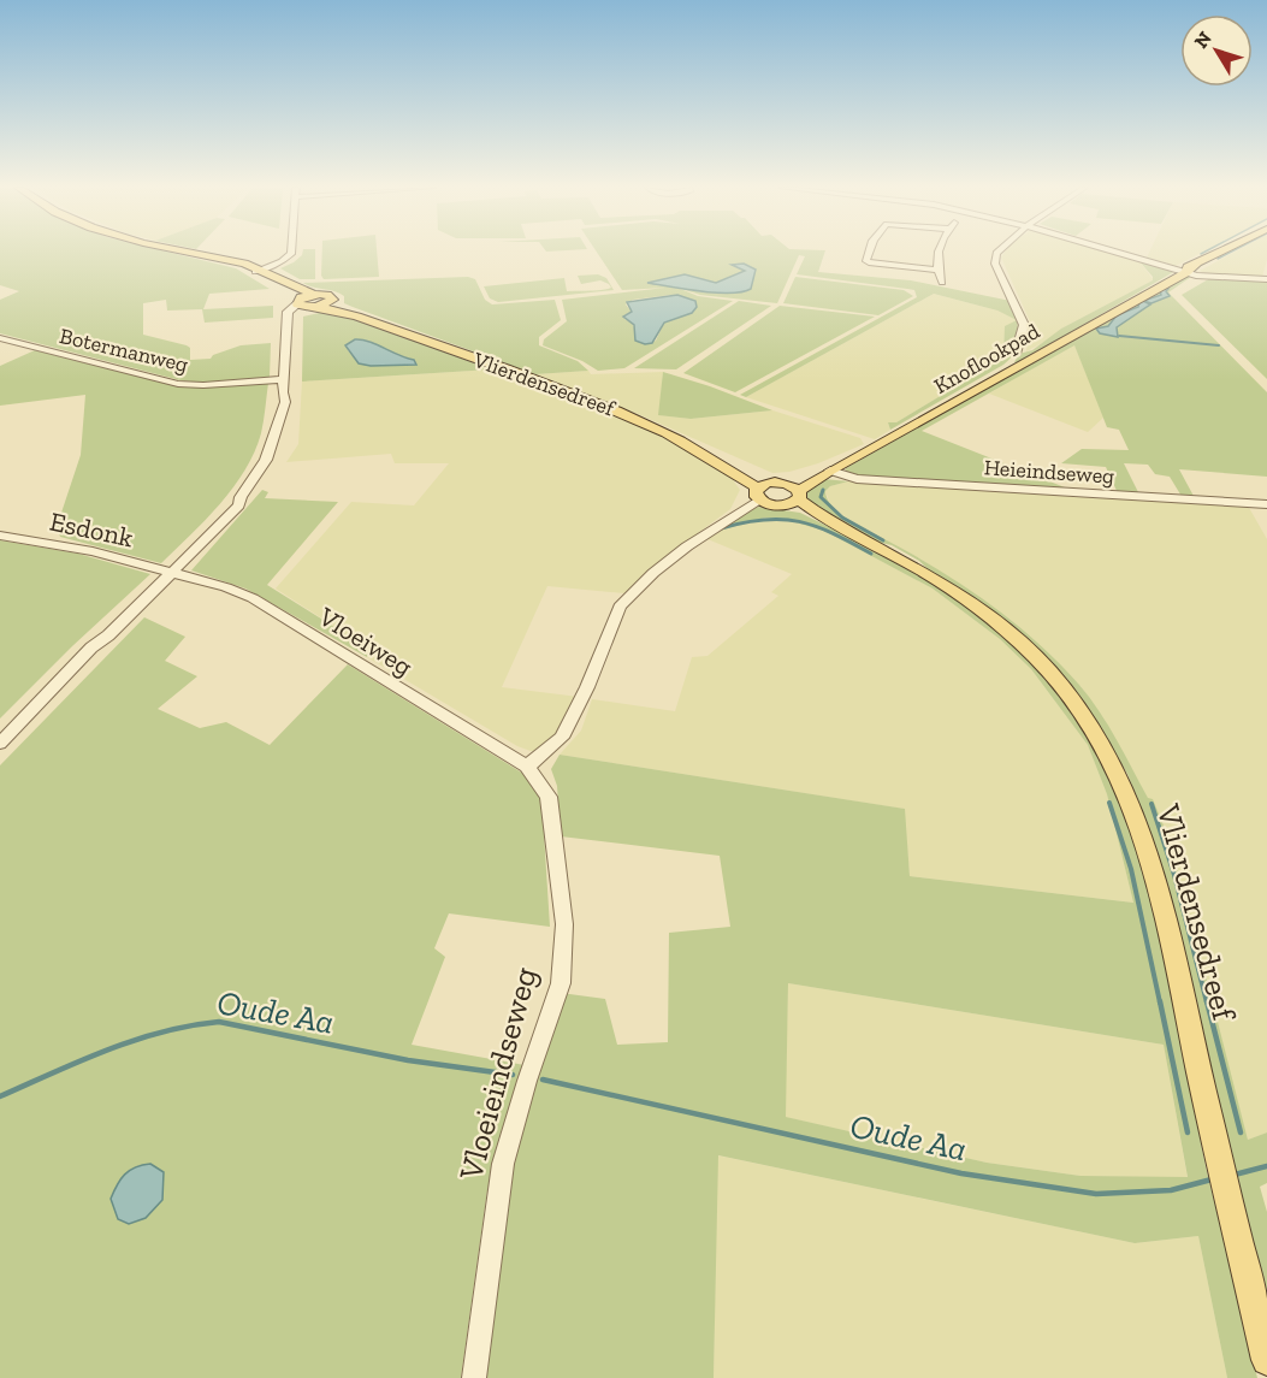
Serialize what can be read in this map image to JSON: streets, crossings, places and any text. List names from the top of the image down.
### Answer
{
  "streets": {
    "main road": ["Knoflookpad", "Vlierdensedreef"],
    "street": [
      "Botermanweg",
      "Heieindseweg",
      "Esdonk",
      "Vloeiweg",
      "Vloeieindseweg"
    ]
  },
  "crossings": [
    ["Knoflookpad", "Vlierdensedreef"],
    ["Knoflookpad", "Heieindseweg"],
    ["Esdonk", "Vloeiweg"],
    ["Vloeiweg", "Vloeieindseweg"]
  ],
  "water": ["Oude Aa"],
  "north": "top left"
}
